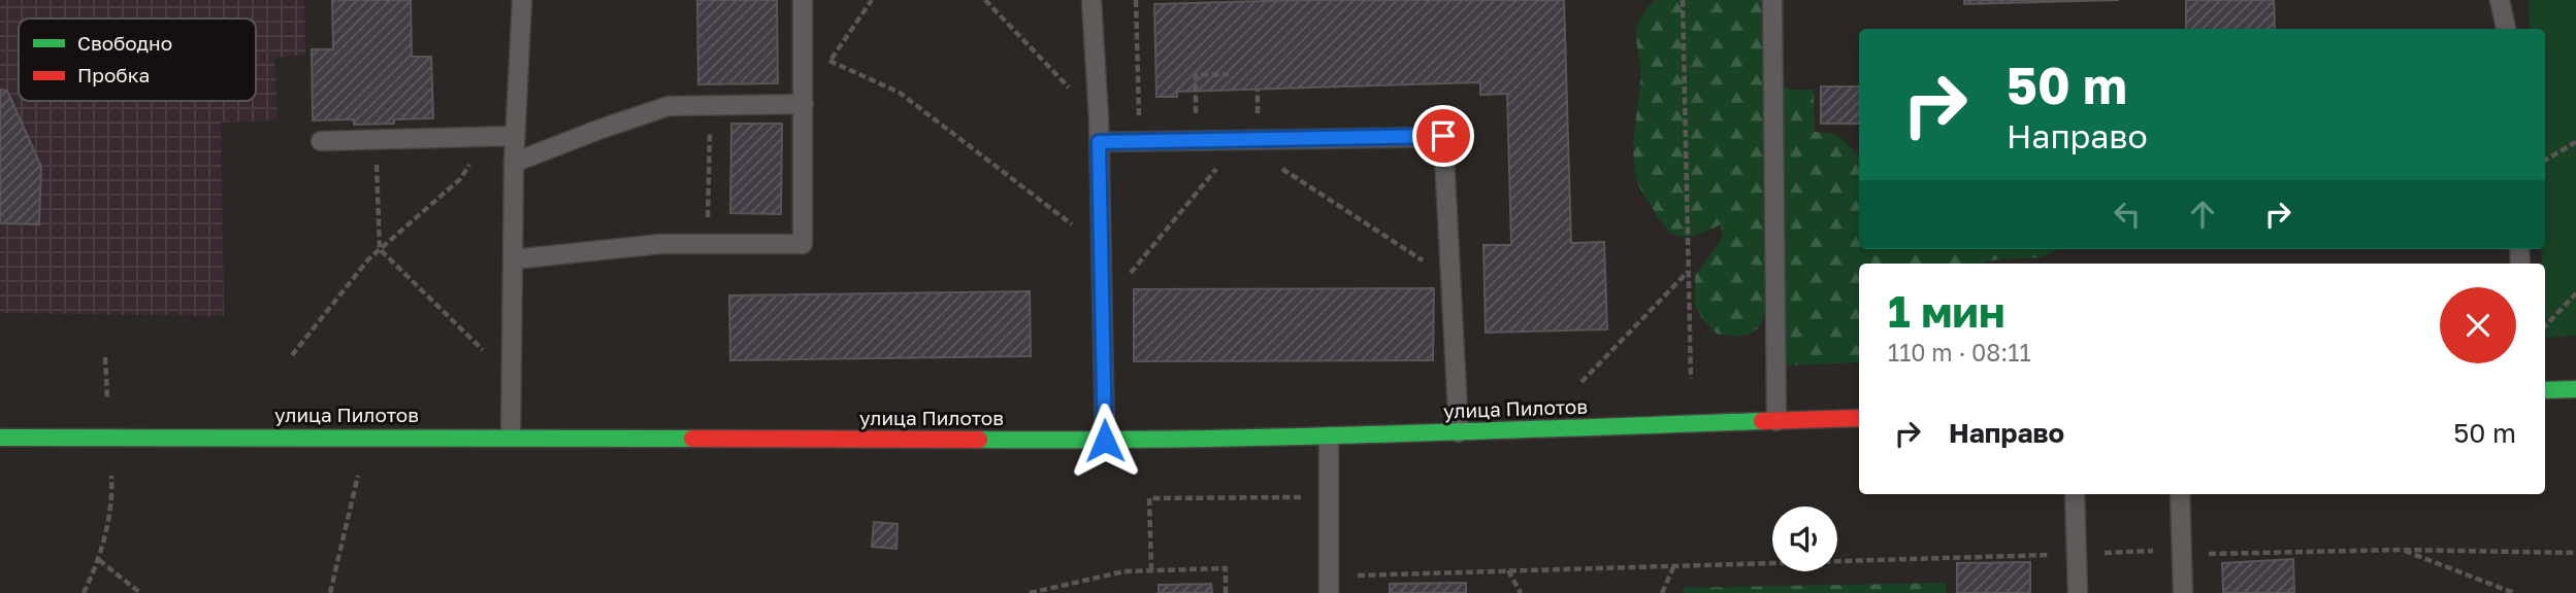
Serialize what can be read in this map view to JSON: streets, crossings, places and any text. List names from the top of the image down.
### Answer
{
  "streets": {
    "street": ["улица Пилотов"]
  },
  "legend": ["Свободно", "Пробка"],
  "page": {
    "turn": ["50 m", "Направо"],
    "heading": ["1 мин", "110 m · 08:11"],
    "list": [
      {
        "name": "Направо",
        "value": "50 m"
      }
    ]
  }
}
